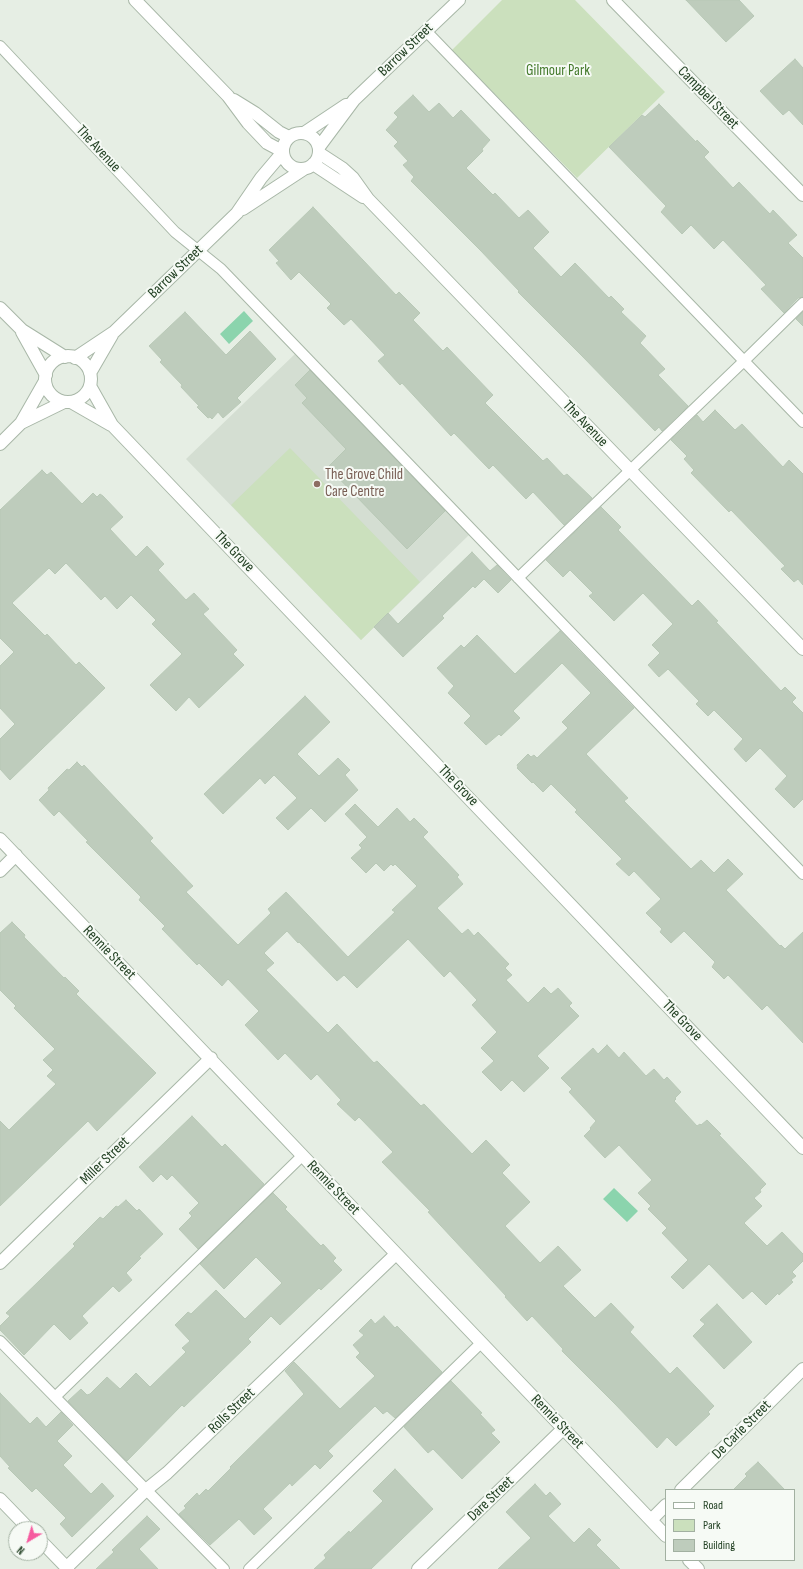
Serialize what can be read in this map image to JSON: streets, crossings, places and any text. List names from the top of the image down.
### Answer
{
  "streets": {
    "street": [
      "Barrow Street",
      "Campbell Street",
      "The Avenue",
      "The Grove",
      "Rennie Street",
      "Miller Street",
      "Rolls Street",
      "De Carle Street",
      "Dare Street"
    ]
  },
  "crossings": [
    ["Barrow Street", "The Avenue"],
    ["Barrow Street", "The Grove"],
    ["Rennie Street", "Miller Street"],
    ["Rennie Street", "Rolls Street"],
    ["Rennie Street", "Dare Street"]
  ],
  "parks": ["Gilmour Park"],
  "places": ["The Grove Child Care Centre"],
  "legend": ["Road", "Park", "Building"],
  "north": "bottom left"
}
